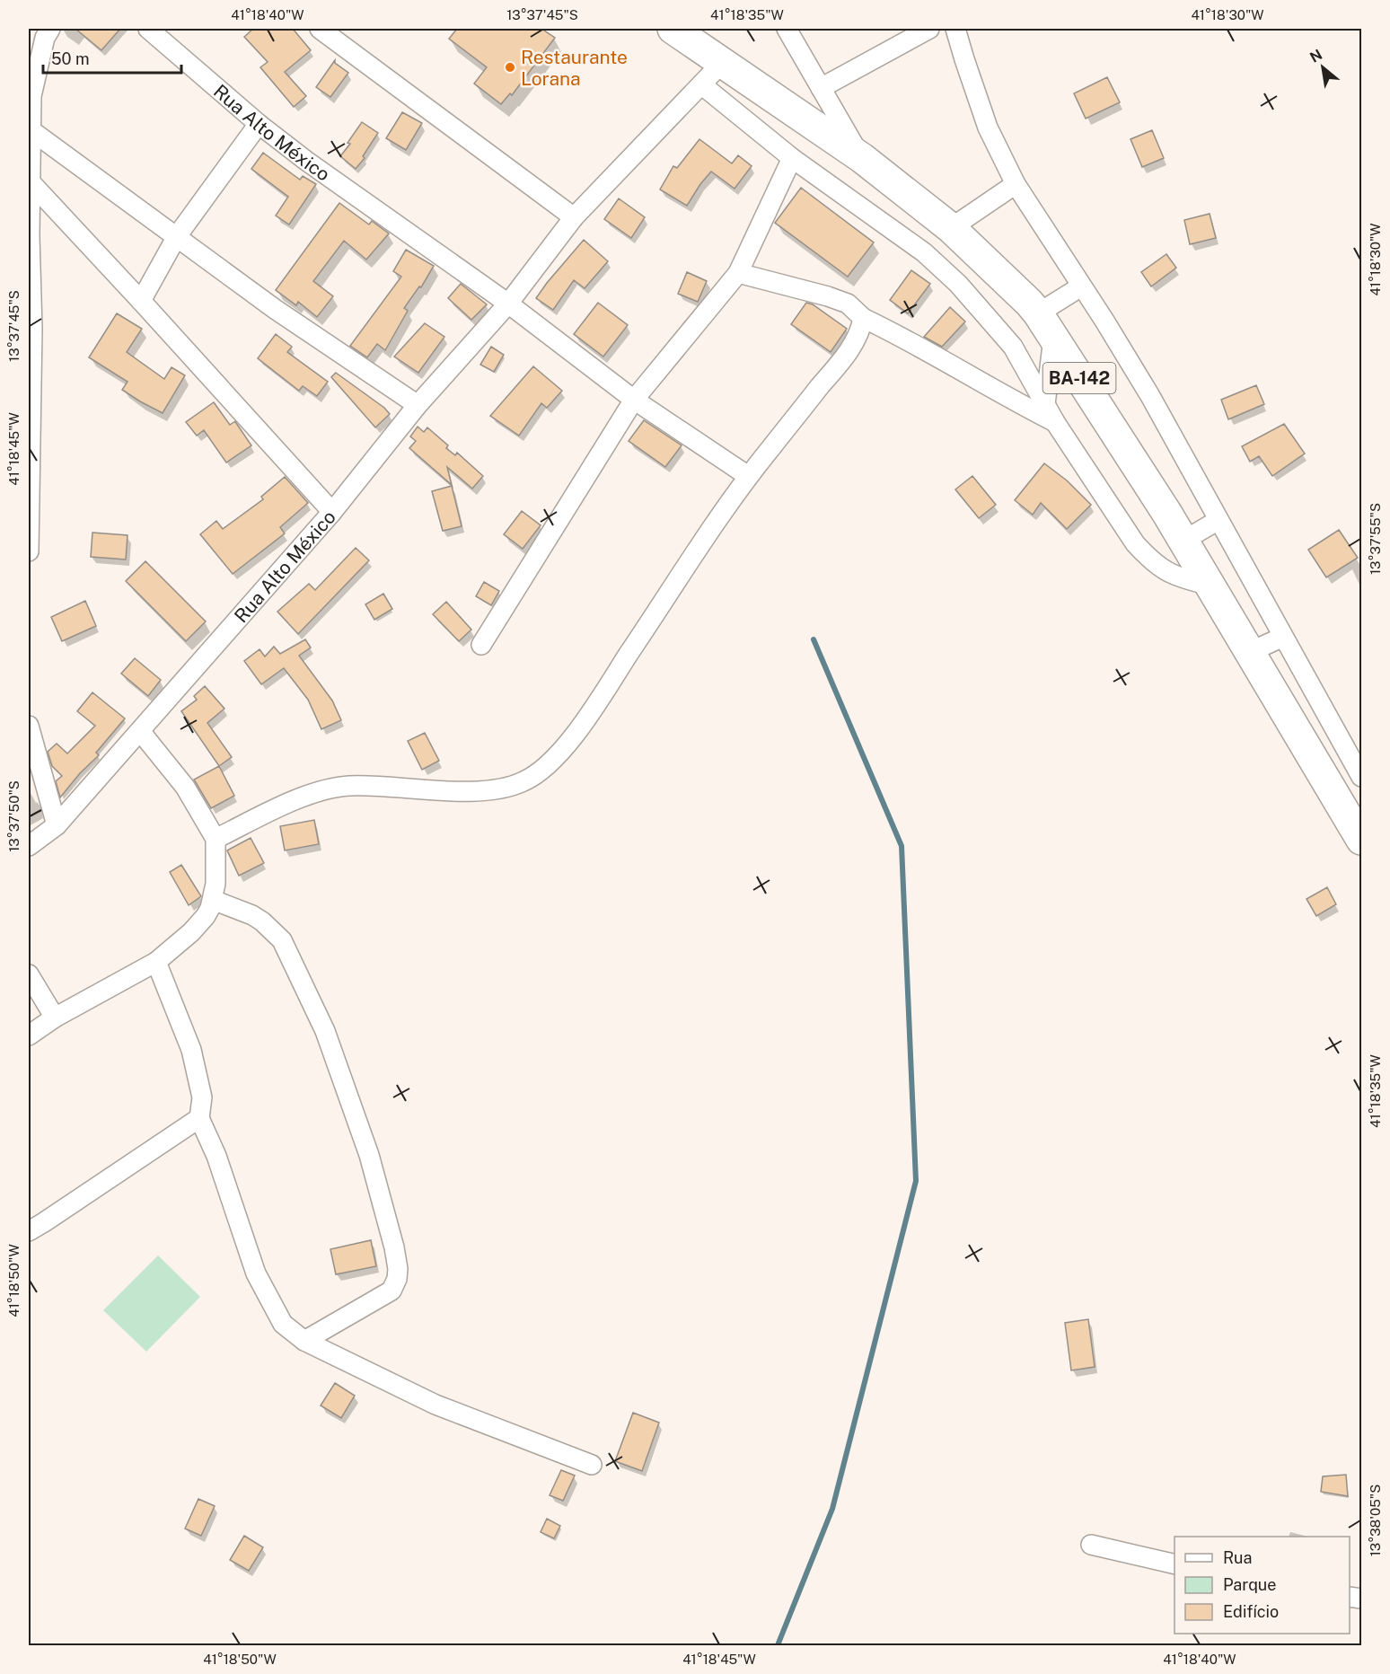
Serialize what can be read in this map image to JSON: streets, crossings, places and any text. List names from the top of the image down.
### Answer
{
  "streets": {
    "main road": ["BA-142"],
    "street": ["Rua Alto México"]
  },
  "crossings": [
    ["Rua Alto México", "BA-142"]
  ],
  "places": ["Restaurante Lorana"],
  "legend": ["Rua", "Parque", "Edifício"],
  "scale_bar": "50 m",
  "north": "top left",
  "coordinates": [
    "41°18'40\"W",
    "13°37'45\"S",
    "41°18'35\"W",
    "41°18'30\"W",
    "41°18'45\"W",
    "13°37'55\"S",
    "13°37'50\"S",
    "41°18'50\"W",
    "13°38'05\"S"
  ]
}
